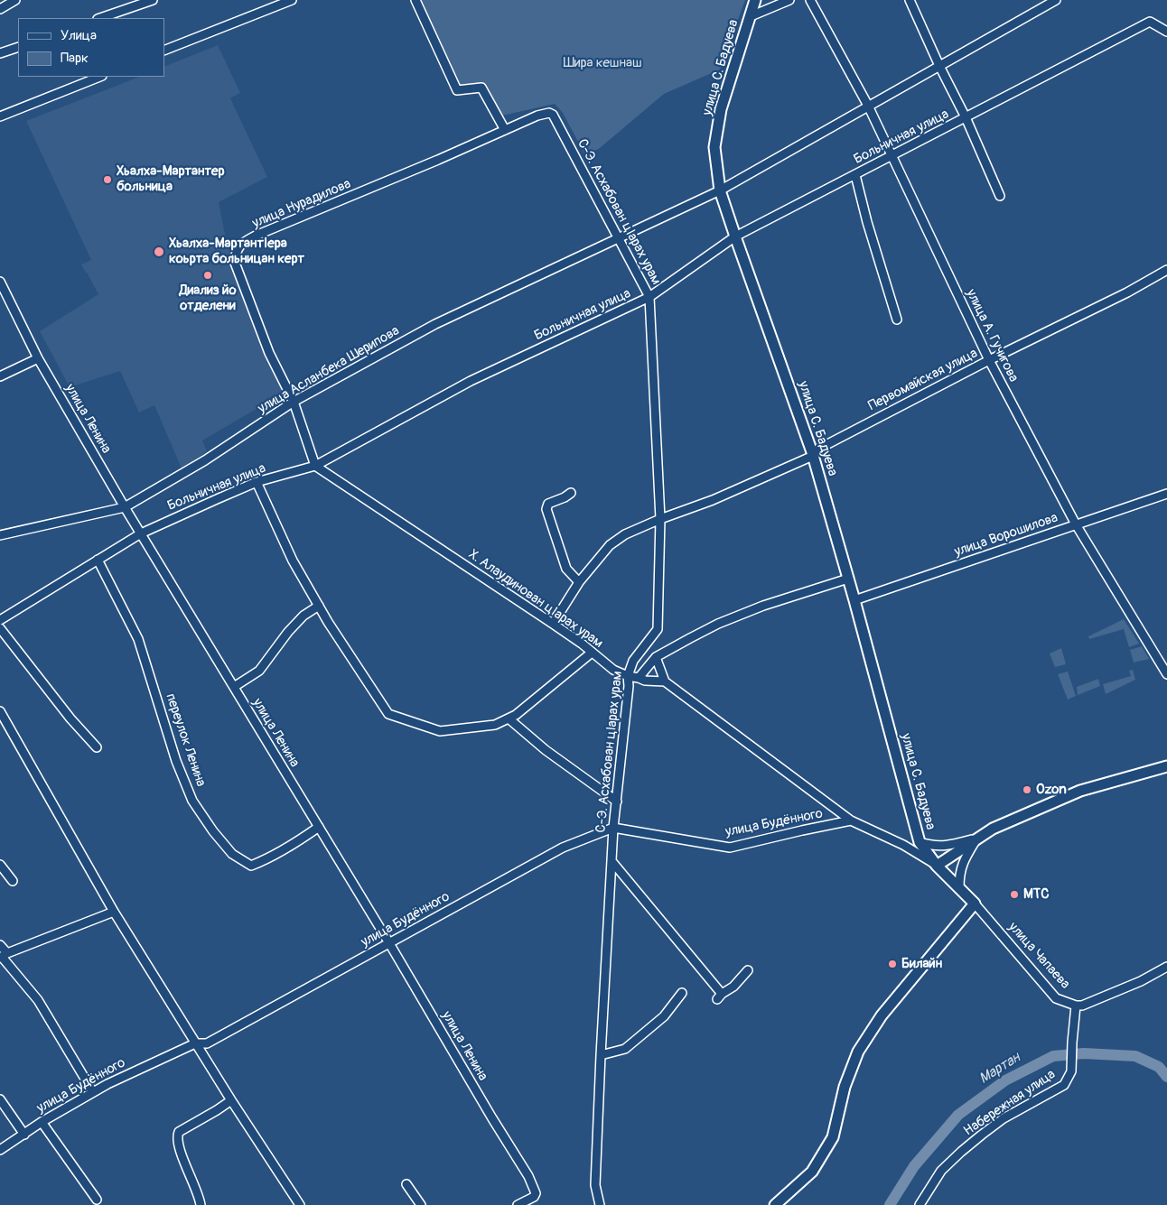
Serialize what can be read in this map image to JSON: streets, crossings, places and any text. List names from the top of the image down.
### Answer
{
  "streets": {
    "main road": ["улица С. Бадуева"],
    "street": [
      "Больничная улица",
      "улица Нурадилова",
      "С-Э. Асхабован цIарах урам",
      "улица А. Гучигова",
      "улица Асланбека Шерипова",
      "Первомайская улица",
      "улица Ленина",
      "улица Ворошилова",
      "Х. Алаудинован цIарах урам",
      "переулок Ленина",
      "улица Будённого",
      "улица Чапаева",
      "Набережная улица"
    ]
  },
  "crossings": [
    ["улица С. Бадуева", "Больничная улица"],
    ["улица С. Бадуева", "улица Асланбека Шерипова"],
    ["улица С. Бадуева", "Первомайская улица"],
    ["улица С. Бадуева", "улица Ворошилова"],
    ["улица С. Бадуева", "улица Чапаева"],
    ["Больничная улица", "С-Э. Асхабован цIарах урам"],
    ["Больничная улица", "улица А. Гучигова"],
    ["Больничная улица", "улица Ленина"],
    ["Больничная улица", "Х. Алаудинован цIарах урам"],
    ["Больничная улица", "переулок Ленина"],
    ["улица Нурадилова", "С-Э. Асхабован цIарах урам"],
    ["улица Нурадилова", "улица Асланбека Шерипова"],
    ["С-Э. Асхабован цIарах урам", "улица Асланбека Шерипова"],
    ["С-Э. Асхабован цIарах урам", "Первомайская улица"],
    ["С-Э. Асхабован цIарах урам", "Х. Алаудинован цIарах урам"],
    ["С-Э. Асхабован цIарах урам", "улица Будённого"],
    ["улица А. Гучигова", "улица Асланбека Шерипова"],
    ["улица А. Гучигова", "Первомайская улица"],
    ["улица А. Гучигова", "улица Ворошилова"],
    ["улица Асланбека Шерипова", "улица Ленина"],
    ["Первомайская улица", "Х. Алаудинован цIарах урам"],
    ["улица Ленина", "переулок Ленина"],
    ["улица Ленина", "улица Будённого"],
    ["улица Чапаева", "Набережная улица"]
  ],
  "water": ["Мартан"],
  "parks": ["Шира кешнаш"],
  "places": [
    "Хьалха-Мартантер больница",
    "Хьалха-МартантIера коьрта больницан керт",
    "Диализ йо отделени",
    "Ozon",
    "МТС",
    "Билайн"
  ],
  "legend": ["Улица", "Парк"]
}
